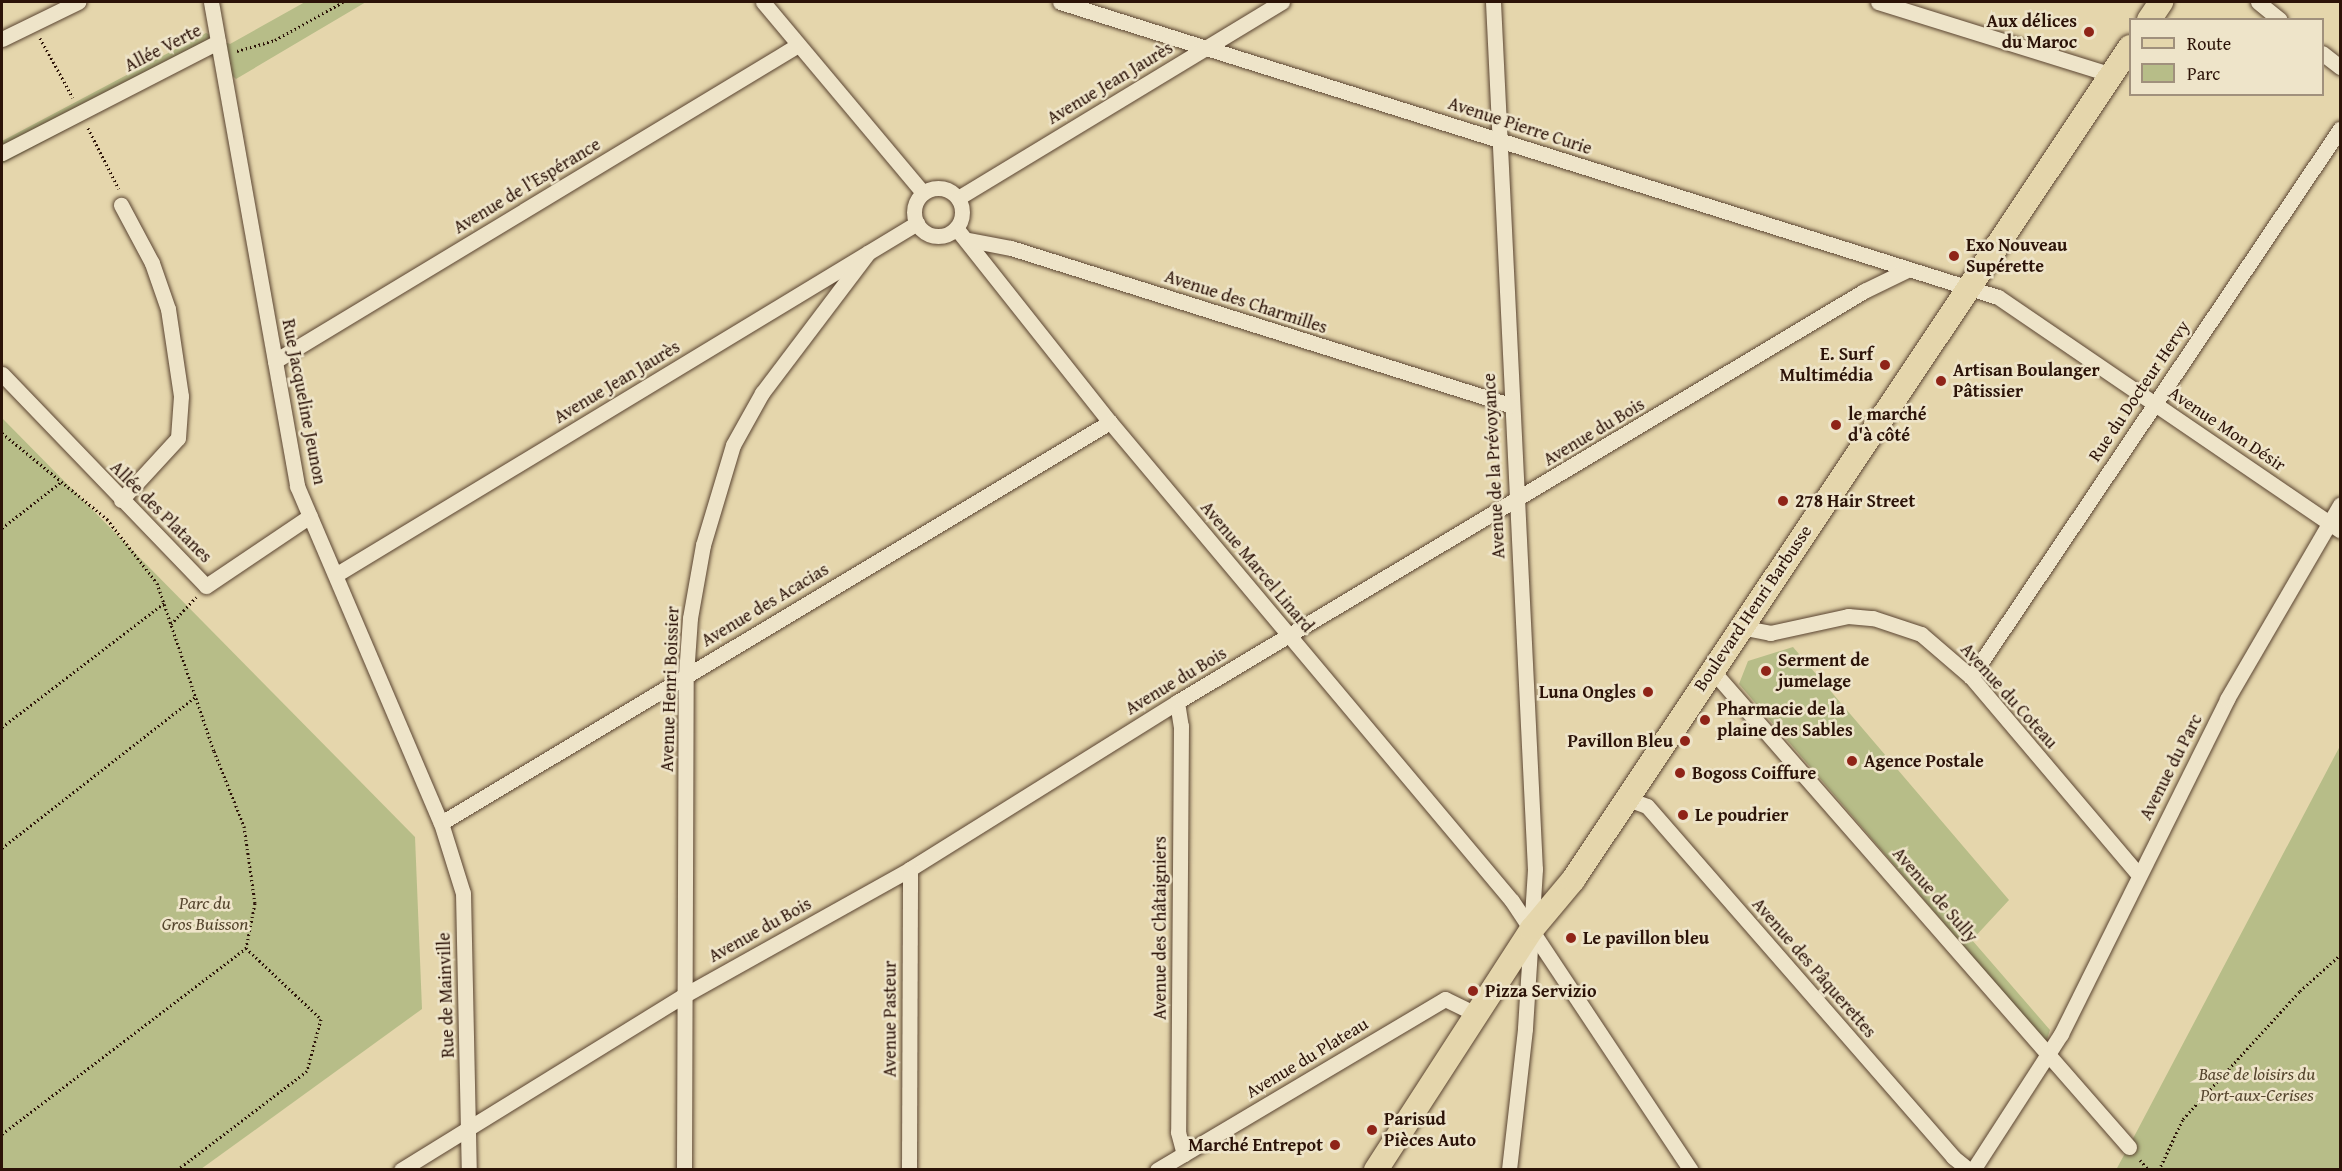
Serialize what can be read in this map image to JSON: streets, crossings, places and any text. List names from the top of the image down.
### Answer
{
  "streets": {
    "main road": ["Boulevard Henri Barbusse"],
    "street": [
      "Allée Verte",
      "Avenue Jean Jaurès",
      "Avenue Pierre Curie",
      "Avenue de l'Espérance",
      "Avenue des Charmilles",
      "Rue du Docteur Hervy",
      "Rue Jacqueline Jeunon",
      "Avenue Mon Désir",
      "Avenue du Bois",
      "Avenue de la Prévoyance",
      "Allée des Platanes",
      "Avenue Marcel Linard",
      "Avenue des Acacias",
      "Avenue Henri Boissier",
      "Avenue du Coteau",
      "Avenue du Parc",
      "Avenue de Sully",
      "Avenue des Châtaigniers",
      "Avenue des Pâquerettes",
      "Rue de Mainville",
      "Avenue Pasteur",
      "Avenue du Plateau"
    ]
  },
  "crossings": [
    ["Allée Verte", "Rue Jacqueline Jeunon"],
    ["Avenue Jean Jaurès", "Avenue Pierre Curie"],
    ["Avenue Jean Jaurès", "Rue Jacqueline Jeunon"],
    ["Avenue Jean Jaurès", "Avenue Marcel Linard"],
    ["Avenue Jean Jaurès", "Avenue Henri Boissier"],
    ["Avenue Pierre Curie", "Avenue Mon Désir"],
    ["Avenue Pierre Curie", "Avenue du Bois"],
    ["Avenue Pierre Curie", "Avenue de la Prévoyance"],
    ["Avenue Pierre Curie", "Boulevard Henri Barbusse"],
    ["Avenue de l'Espérance", "Rue Jacqueline Jeunon"],
    ["Avenue des Charmilles", "Avenue de la Prévoyance"],
    ["Avenue des Charmilles", "Avenue Marcel Linard"],
    ["Rue du Docteur Hervy", "Avenue Mon Désir"],
    ["Rue du Docteur Hervy", "Avenue du Coteau"],
    ["Rue Jacqueline Jeunon", "Allée des Platanes"],
    ["Rue Jacqueline Jeunon", "Avenue des Acacias"],
    ["Rue Jacqueline Jeunon", "Rue de Mainville"],
    ["Avenue Mon Désir", "Boulevard Henri Barbusse"],
    ["Avenue Mon Désir", "Avenue du Parc"],
    ["Avenue du Bois", "Avenue de la Prévoyance"],
    ["Avenue du Bois", "Avenue Marcel Linard"],
    ["Avenue du Bois", "Avenue Henri Boissier"],
    ["Avenue du Bois", "Avenue des Châtaigniers"],
    ["Avenue du Bois", "Rue de Mainville"],
    ["Avenue du Bois", "Avenue Pasteur"],
    ["Avenue de la Prévoyance", "Avenue Marcel Linard"],
    ["Avenue de la Prévoyance", "Boulevard Henri Barbusse"],
    ["Avenue Marcel Linard", "Avenue des Acacias"],
    ["Avenue Marcel Linard", "Boulevard Henri Barbusse"],
    ["Avenue des Acacias", "Avenue Henri Boissier"],
    ["Avenue des Acacias", "Rue de Mainville"],
    ["Boulevard Henri Barbusse", "Avenue du Coteau"],
    ["Boulevard Henri Barbusse", "Avenue de Sully"],
    ["Boulevard Henri Barbusse", "Avenue des Pâquerettes"],
    ["Boulevard Henri Barbusse", "Avenue du Plateau"],
    ["Avenue du Coteau", "Avenue du Parc"],
    ["Avenue du Parc", "Avenue de Sully"],
    ["Avenue du Parc", "Avenue des Pâquerettes"],
    ["Avenue des Châtaigniers", "Avenue du Plateau"]
  ],
  "parks": ["Parc du Gros Buisson", "Base de loisirs du Port-aux-Cerises"],
  "places": [
    "Aux délices du Maroc",
    "Exo Nouveau Supérette",
    "E. Surf Multimédia",
    "Artisan Boulanger Pâtissier",
    "le marché d'à côté",
    "278 Hair Street",
    "Serment de jumelage",
    "Luna Ongles",
    "Pharmacie de la plaine des Sables",
    "Pavillon Bleu",
    "Agence Postale",
    "Bogoss Coiffure",
    "Le poudrier",
    "Le pavillon bleu",
    "Pizza Servizio",
    "Parisud Pièces Auto",
    "Marché Entrepot"
  ],
  "legend": ["Route", "Parc"]
}
